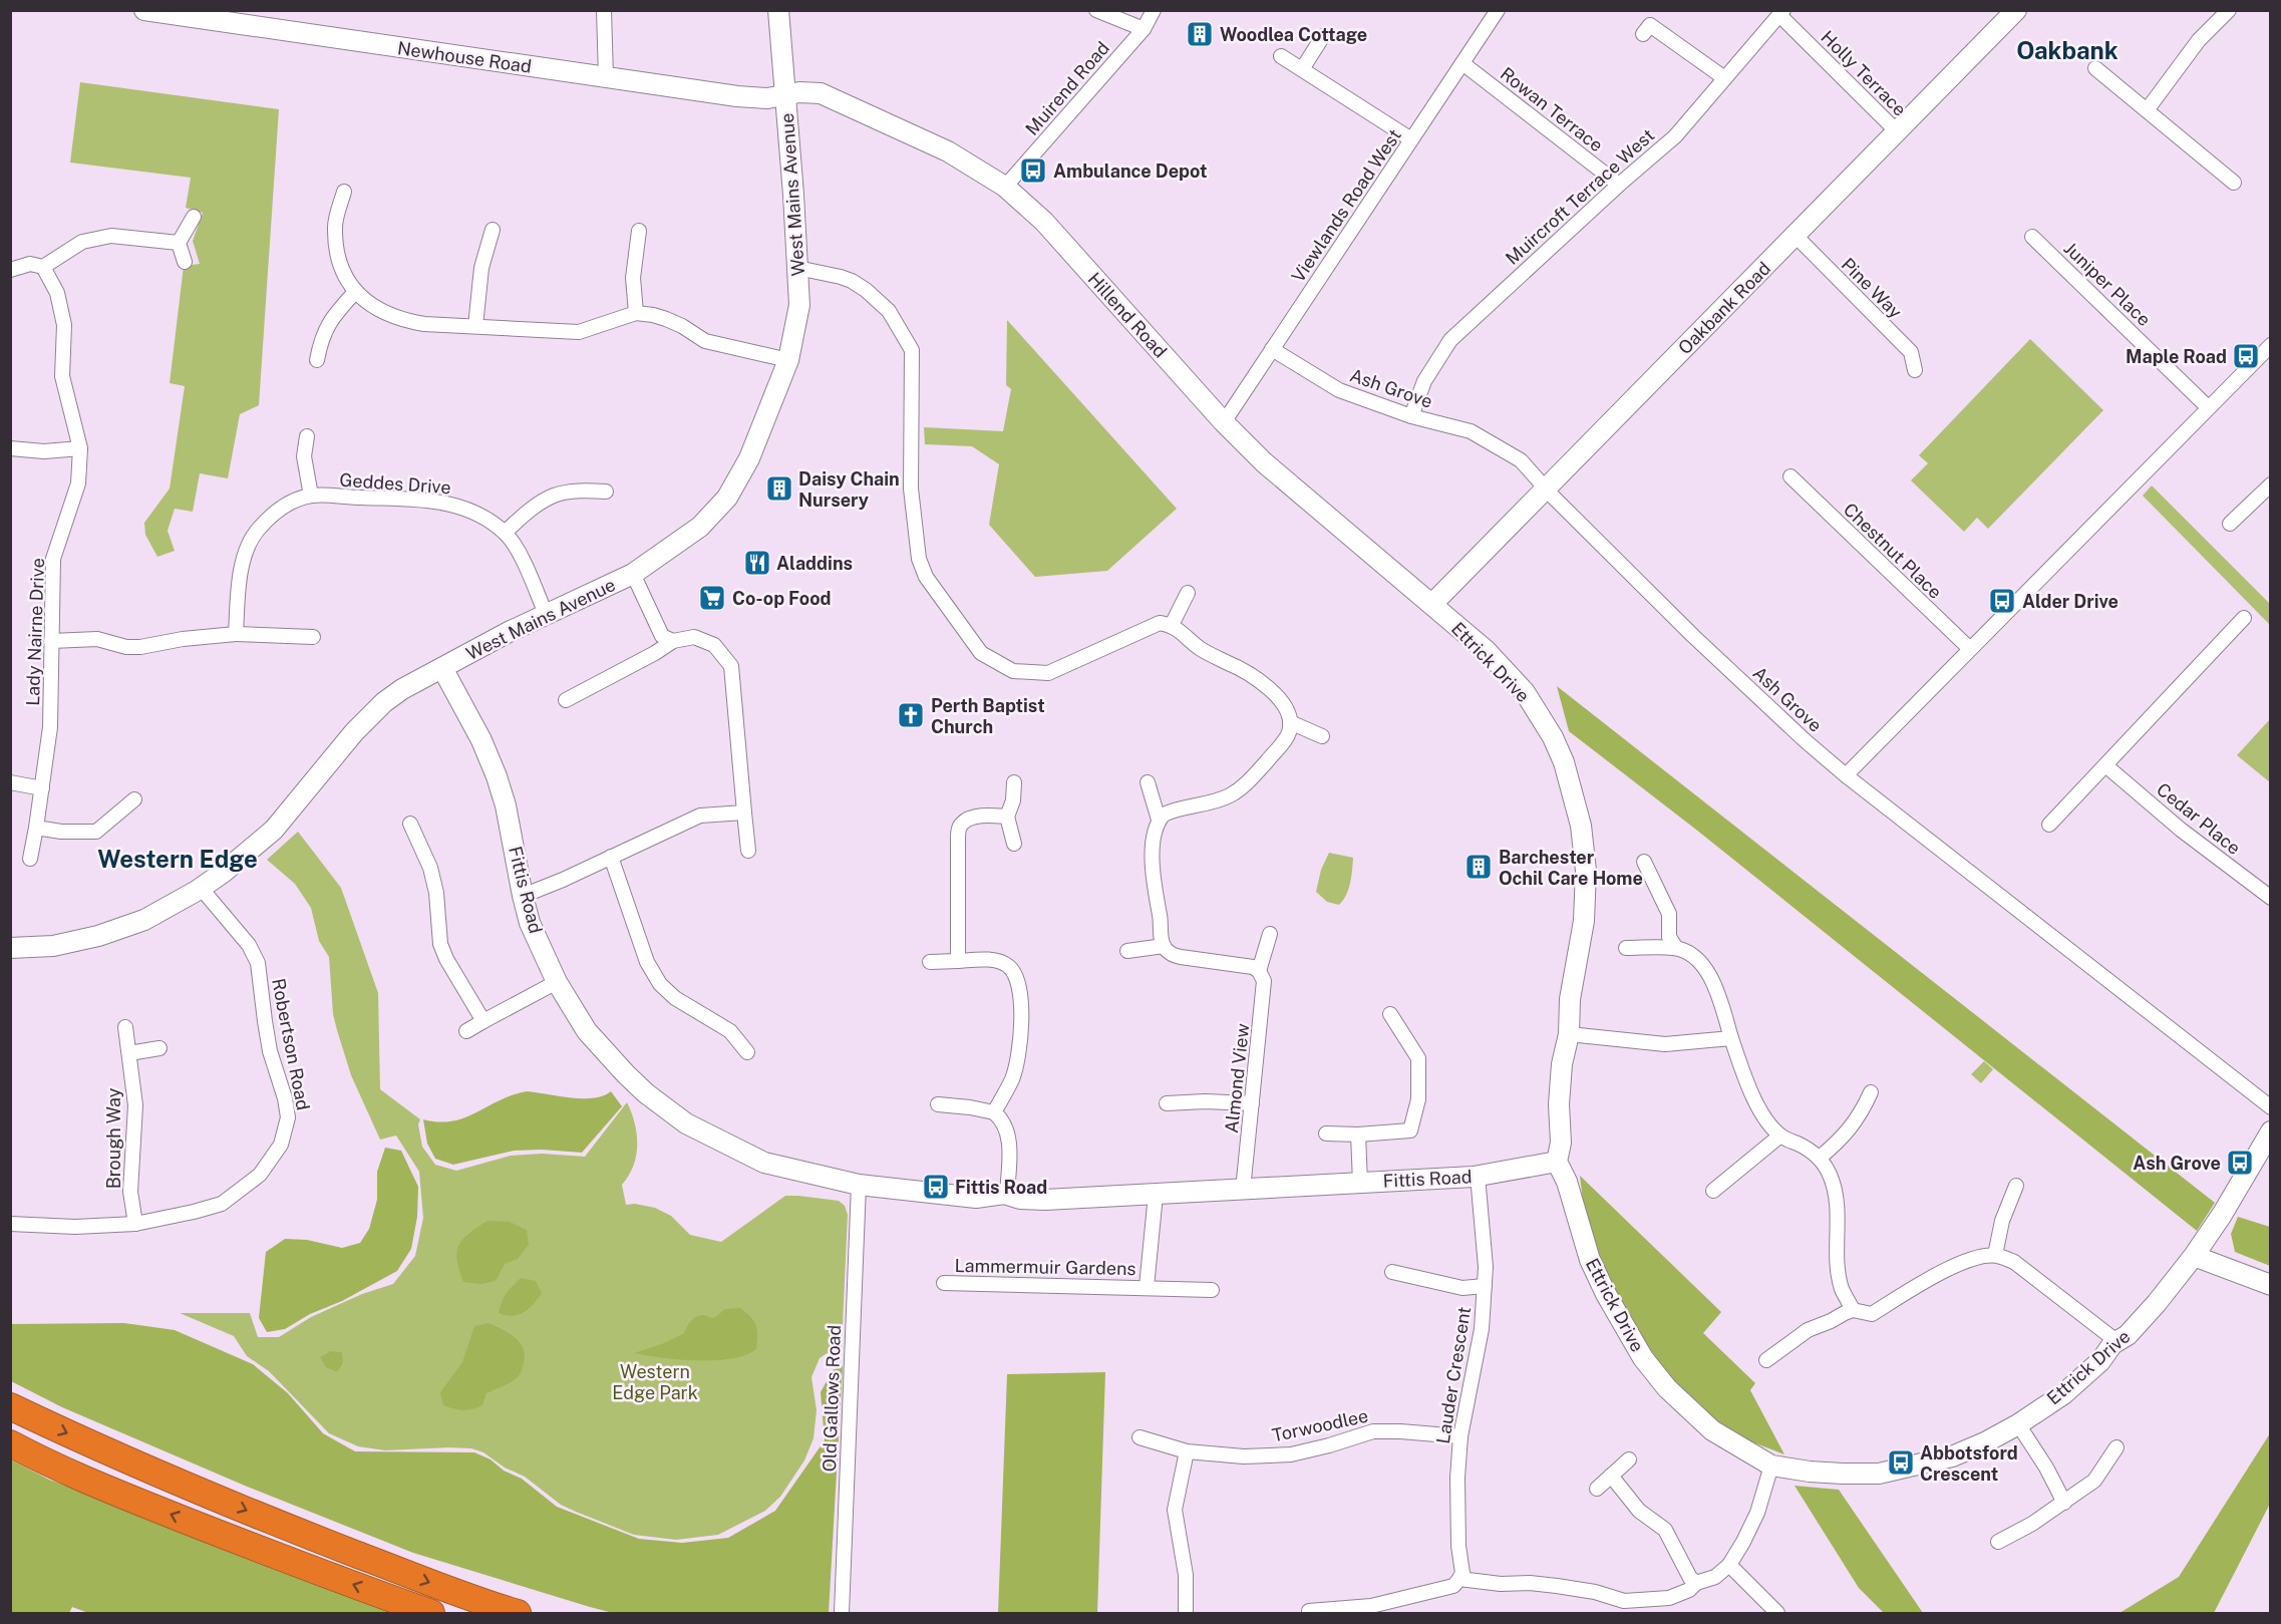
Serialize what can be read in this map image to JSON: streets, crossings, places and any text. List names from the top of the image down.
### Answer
{
  "streets": {
    "street": [
      "Newhouse Road",
      "Holly Terrace",
      "Muirend Road",
      "Rowan Terrace",
      "West Mains Avenue",
      "Muircroft Terrace West",
      "Viewlands Road West",
      "Juniper Place",
      "Pine Way",
      "Oakbank Road",
      "Hillend Road",
      "Ash Grove",
      "Geddes Drive",
      "Chestnut Place",
      "Lady Nairne Drive",
      "Ettrick Drive",
      "Cedar Place",
      "Fittis Road",
      "Robertson Road",
      "Almond View",
      "Brough Way",
      "Lammermuir Gardens",
      "Lauder Crescent",
      "Old Gallows Road",
      "Torwoodlee"
    ]
  },
  "crossings": [
    ["Newhouse Road", "West Mains Avenue"],
    ["Newhouse Road", "Hillend Road"],
    ["Holly Terrace", "Muircroft Terrace West"],
    ["Holly Terrace", "Oakbank Road"],
    ["Muirend Road", "Hillend Road"],
    ["Rowan Terrace", "Muircroft Terrace West"],
    ["Rowan Terrace", "Viewlands Road West"],
    ["West Mains Avenue", "Hillend Road"],
    ["West Mains Avenue", "Geddes Drive"],
    ["West Mains Avenue", "Fittis Road"],
    ["West Mains Avenue", "Robertson Road"],
    ["Muircroft Terrace West", "Ash Grove"],
    ["Viewlands Road West", "Hillend Road"],
    ["Viewlands Road West", "Ash Grove"],
    ["Pine Way", "Oakbank Road"],
    ["Oakbank Road", "Hillend Road"],
    ["Oakbank Road", "Ash Grove"],
    ["Oakbank Road", "Ettrick Drive"],
    ["Hillend Road", "Ettrick Drive"],
    ["Ettrick Drive", "Fittis Road"],
    ["Fittis Road", "Almond View"],
    ["Fittis Road", "Lammermuir Gardens"],
    ["Fittis Road", "Lauder Crescent"],
    ["Fittis Road", "Old Gallows Road"],
    ["Robertson Road", "Brough Way"],
    ["Lauder Crescent", "Torwoodlee"]
  ],
  "districts": ["Oakbank", "Western Edge"],
  "parks": ["Western Edge Park"],
  "places": {
    "building": ["Woodlea Cottage", "Daisy Chain Nursery", "Barchester Ochil Care Home"],
    "bus stop": [
      "Ambulance Depot",
      "Maple Road",
      "Alder Drive",
      "Ash Grove",
      "Fittis Road",
      "Abbotsford Crescent"
    ],
    "restaurant": ["Aladdins"],
    "supermarket": ["Co-op Food"],
    "church": ["Perth Baptist Church"]
  }
}
